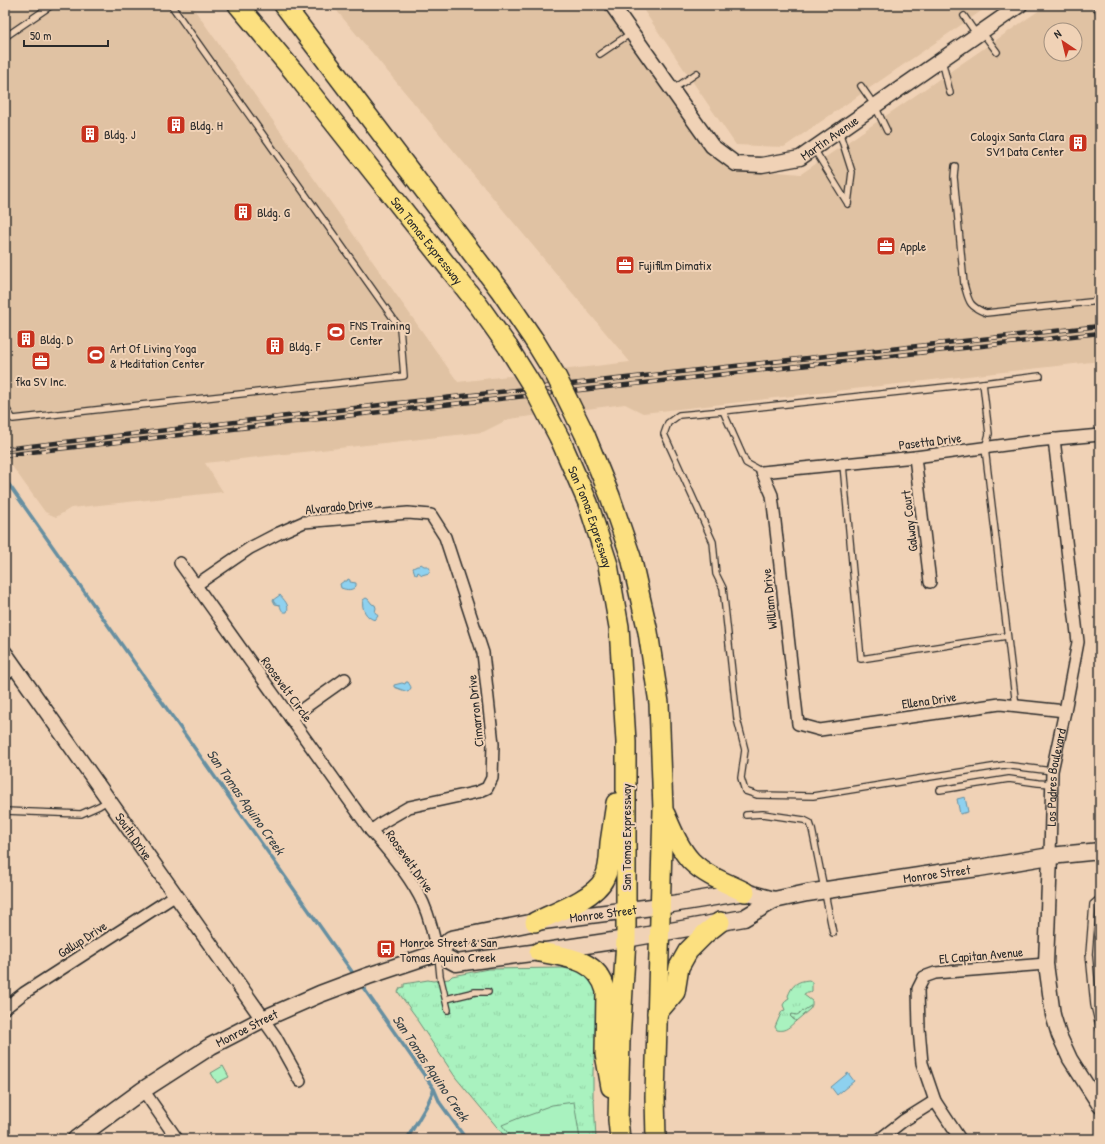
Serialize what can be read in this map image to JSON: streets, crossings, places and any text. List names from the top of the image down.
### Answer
{
  "streets": {
    "highway": ["San Tomas Expressway"],
    "main road": ["Monroe Street"],
    "street": [
      "Martin Avenue",
      "Pasetta Drive",
      "Alvarado Drive",
      "Galway Court",
      "William Drive",
      "Roosevelt Circle",
      "Ellena Drive",
      "Cimarron Drive",
      "Los Padres Boulevard",
      "South Drive",
      "Roosevelt Drive",
      "Gallup Drive",
      "El Capitan Avenue"
    ]
  },
  "crossings": [
    ["San Tomas Expressway", "Monroe Street"],
    ["Pasetta Drive", "Galway Court"],
    ["Pasetta Drive", "William Drive"],
    ["Pasetta Drive", "Los Padres Boulevard"],
    ["Alvarado Drive", "Roosevelt Circle"],
    ["Alvarado Drive", "Cimarron Drive"],
    ["William Drive", "Ellena Drive"],
    ["Roosevelt Circle", "Cimarron Drive"],
    ["Roosevelt Circle", "Roosevelt Drive"],
    ["Ellena Drive", "Los Padres Boulevard"],
    ["Cimarron Drive", "Roosevelt Drive"],
    ["Los Padres Boulevard", "Monroe Street"],
    ["Los Padres Boulevard", "El Capitan Avenue"],
    ["South Drive", "Monroe Street"],
    ["South Drive", "Gallup Drive"],
    ["Roosevelt Drive", "Monroe Street"]
  ],
  "water": ["San Tomas Aquino Creek"],
  "places": {
    "building": [
      "Bldg. H",
      "Bldg. J",
      "Cologix Santa Clara SV1 Data Center",
      "Bldg. G",
      "Bldg. D",
      "Bldg. F"
    ],
    "office": ["Apple", "Fujifilm Dimatix", "fka SV Inc."],
    "sports": ["FNS Training Center", "Art Of Living Yoga & Meditation Center"],
    "bus stop": ["Monroe Street & San Tomas Aquino Creek"]
  },
  "scale_bar": "50 m",
  "north": "top left"
}
